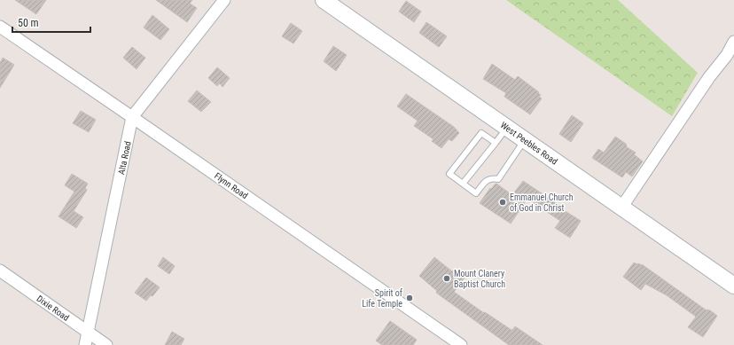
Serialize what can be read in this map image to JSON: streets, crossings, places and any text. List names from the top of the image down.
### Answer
{
  "streets": {
    "main road": ["West Peebles Road"],
    "street": ["Alta Road", "Flynn Road", "Dixie Road"]
  },
  "crossings": [
    ["Alta Road", "Flynn Road"],
    ["Alta Road", "Dixie Road"]
  ],
  "places": ["Emmanuel Church of God in Christ", "Mount Clanery Baptist Church", "Spirit of Life Temple"],
  "scale_bar": "50 m"
}
